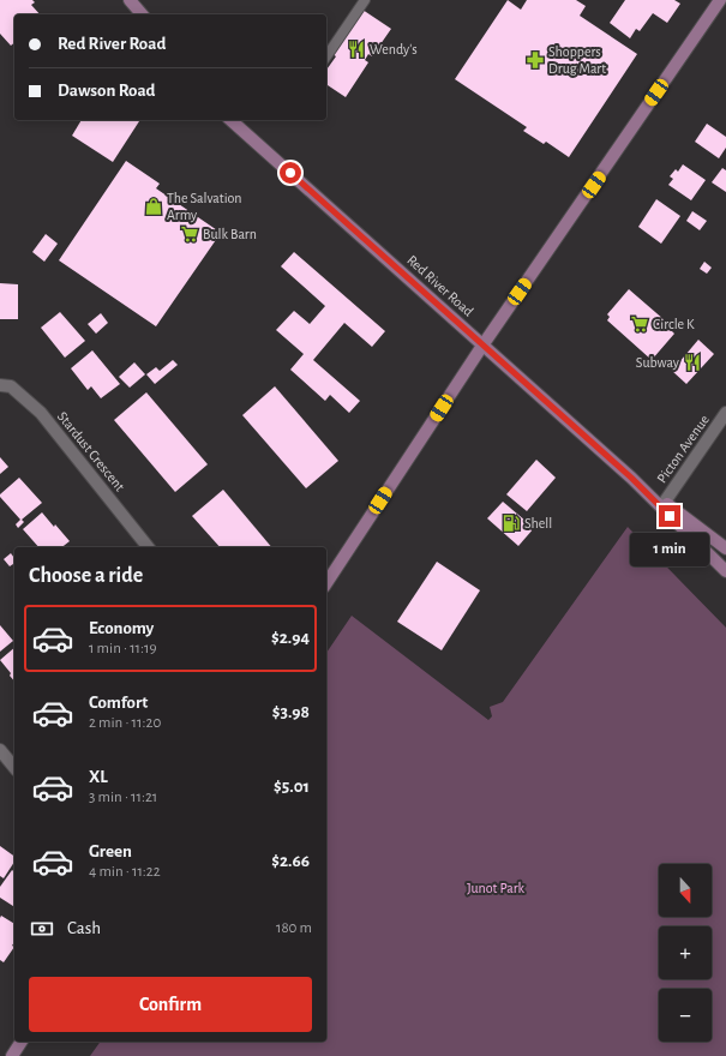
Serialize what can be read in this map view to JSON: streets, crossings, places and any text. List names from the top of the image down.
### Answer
{
  "streets": {
    "main road": ["Red River Road"],
    "street": ["Picton Avenue", "Stardust Crescent"]
  },
  "parks": ["Junot Park"],
  "places": {
    "restaurant": ["Wendy's", "Subway"],
    "pharmacy": ["Shoppers Drug Mart"],
    "shop": ["The Salvation Army"],
    "supermarket": ["Bulk Barn", "Circle K"],
    "fuel station": ["Shell"]
  },
  "north": "bottom",
  "page": {
    "banner": ["Red River Road", "Dawson Road"],
    "bubble": "1 min",
    "heading": "Choose a ride",
    "list": [
      {
        "name": "Economy",
        "note": "1 min · 11:19",
        "value": "$2.94"
      },
      {
        "name": "Comfort",
        "note": "2 min · 11:20",
        "value": "$3.98"
      },
      {
        "name": "XL",
        "note": "3 min · 11:21",
        "value": "$5.01"
      },
      {
        "name": "Green",
        "note": "4 min · 11:22",
        "value": "$2.66"
      }
    ],
    "map_buttons": ["+", "−"],
    "pay": ["Cash", "180 m"],
    "buttons": "Confirm"
  }
}
